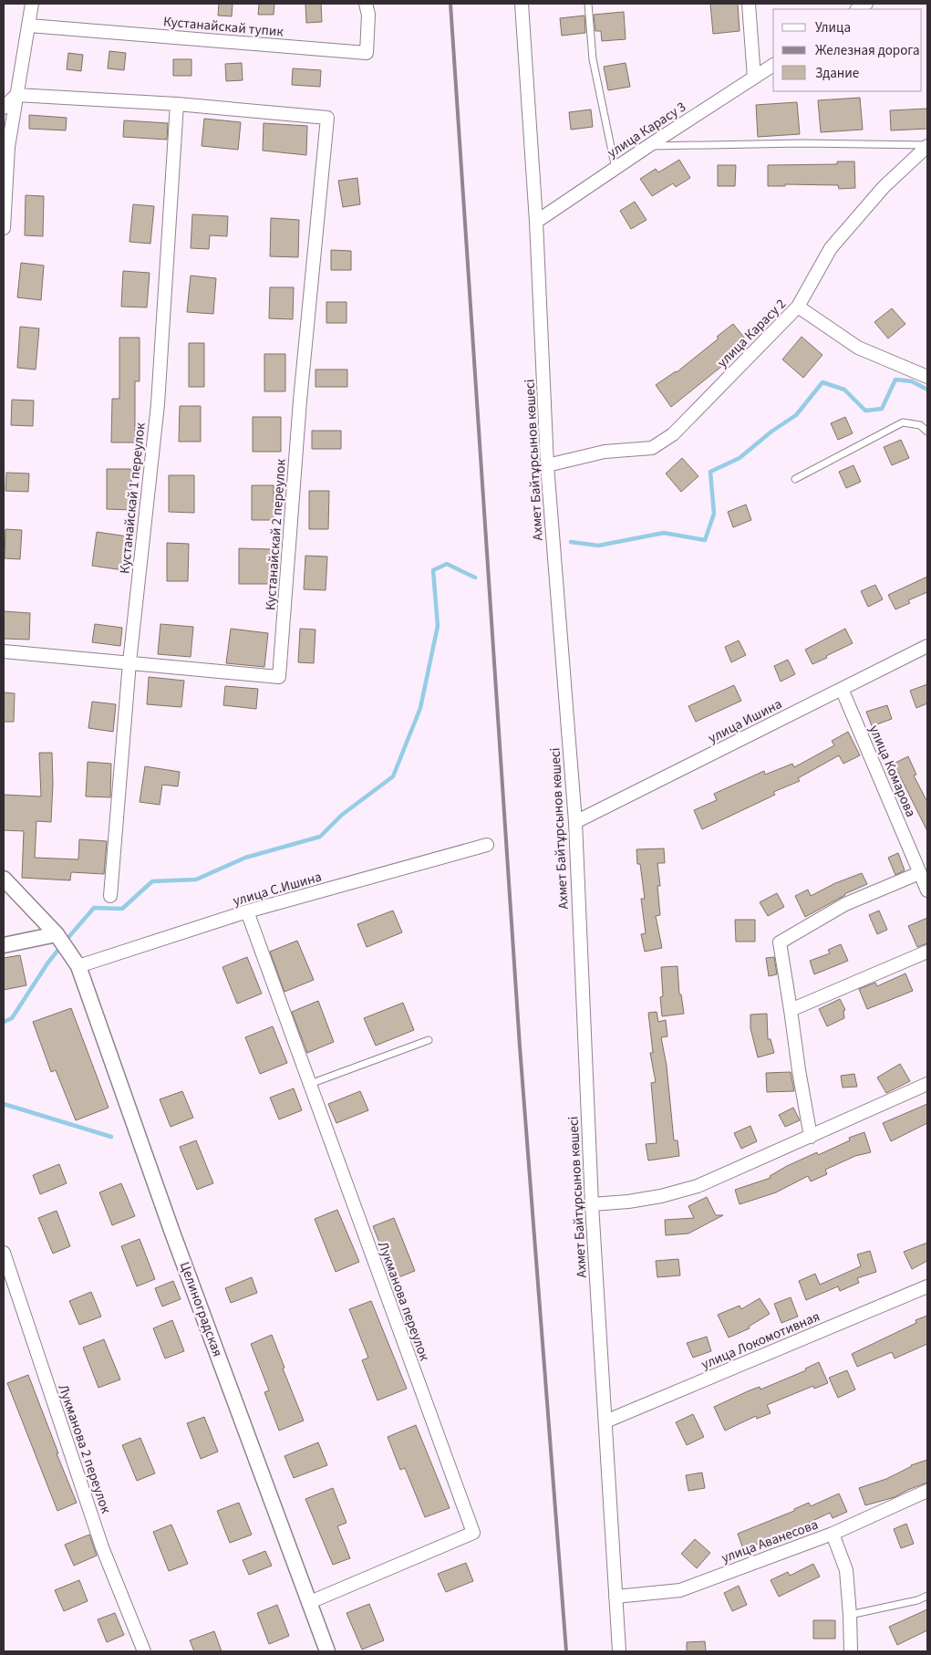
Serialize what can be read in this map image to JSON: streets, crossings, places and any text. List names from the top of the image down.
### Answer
{
  "streets": {
    "street": [
      "Кустанайскай тупик",
      "улица Карасу 3",
      "улица Карасу 2",
      "Ахмет Байтұрсынов көшесі",
      "Кустанайскай 1 переулок",
      "Кустанайскай 2 переулок",
      "улица Ишина",
      "улица Комарова",
      "улица С.Ишина",
      "Лукманова переулок",
      "Целиноградская",
      "улица Локомотивная",
      "Лукманова 2 переулок",
      "улица Аванесова"
    ]
  },
  "crossings": [
    ["улица Карасу 3", "Ахмет Байтұрсынов көшесі"],
    ["улица Карасу 2", "Ахмет Байтұрсынов көшесі"],
    ["Ахмет Байтұрсынов көшесі", "улица Ишина"],
    ["Ахмет Байтұрсынов көшесі", "улица Локомотивная"],
    ["Ахмет Байтұрсынов көшесі", "улица Аванесова"],
    ["Кустанайскай 1 переулок", "Кустанайскай 2 переулок"],
    ["улица Ишина", "улица Комарова"],
    ["улица С.Ишина", "Лукманова переулок"],
    ["улица С.Ишина", "Целиноградская"],
    ["Лукманова переулок", "Целиноградская"]
  ],
  "legend": ["Улица", "Железная дорога", "Здание"]
}
